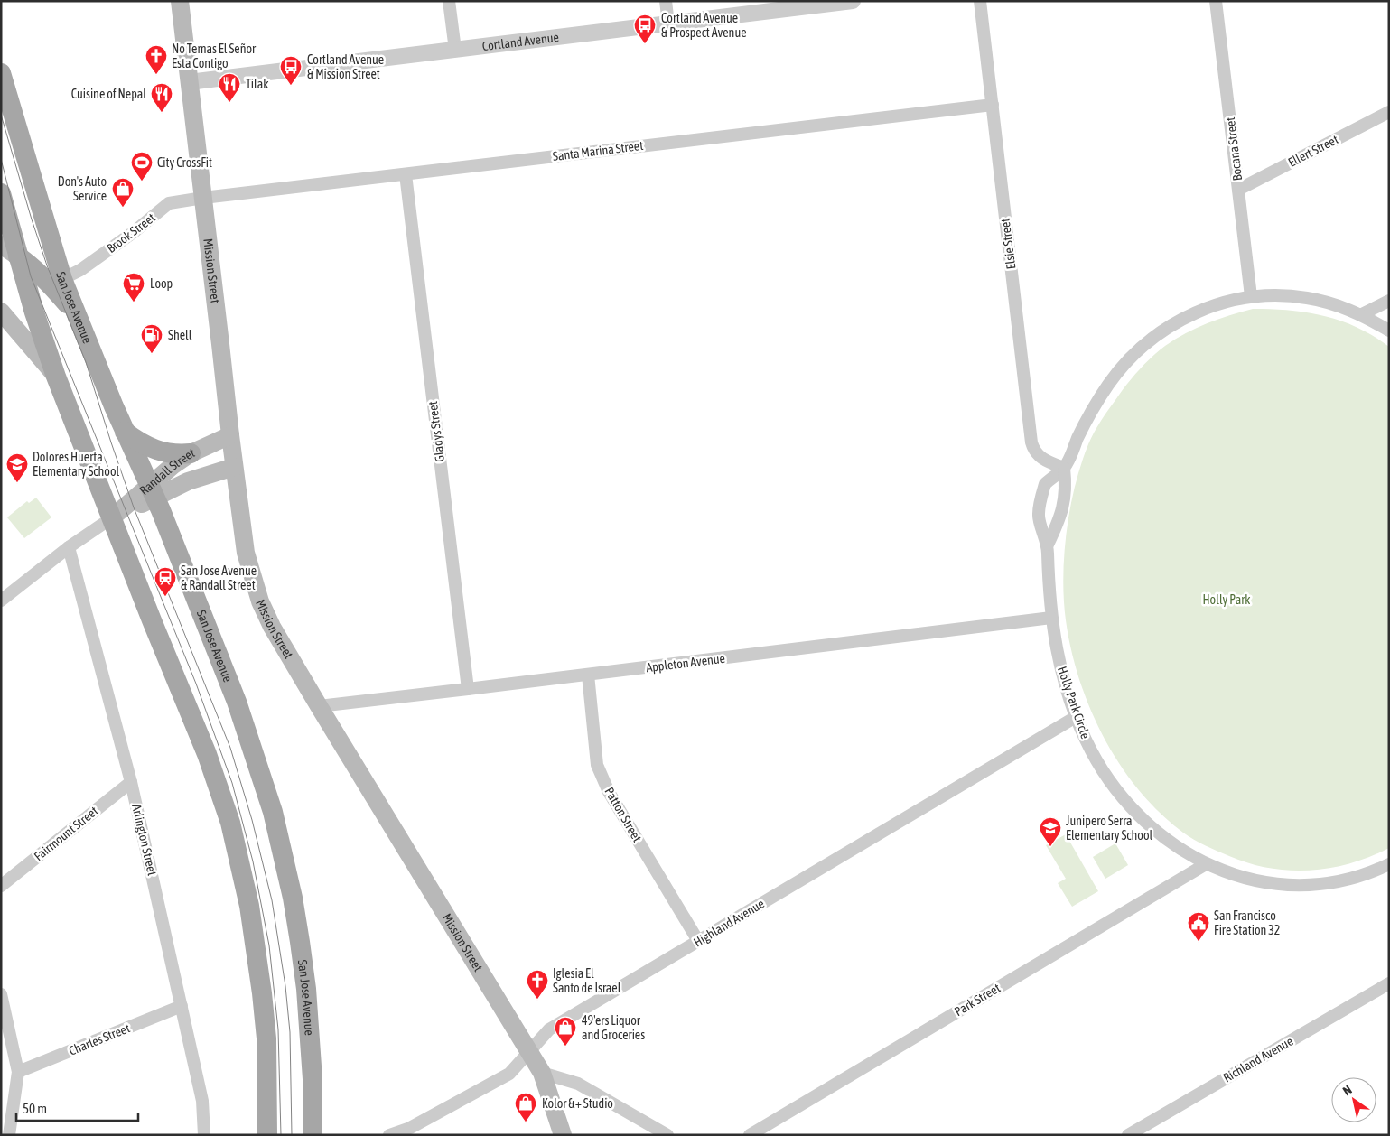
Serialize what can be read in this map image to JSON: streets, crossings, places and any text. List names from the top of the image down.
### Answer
{
  "streets": {
    "main road": ["Mission Street", "San Jose Avenue", "Randall Street"],
    "street": [
      "Cortland Avenue",
      "Bocana Street",
      "Santa Marina Street",
      "Ellert Street",
      "Brook Street",
      "Elsie Street",
      "Gladys Street",
      "Appleton Avenue",
      "Holly Park Circle",
      "Patton Street",
      "Fairmount Street",
      "Arlington Street",
      "Highland Avenue",
      "Park Street",
      "Charles Street",
      "Richland Avenue"
    ]
  },
  "crossings": [
    ["Cortland Avenue", "Mission Street"],
    ["Bocana Street", "Ellert Street"],
    ["Bocana Street", "Holly Park Circle"],
    ["Santa Marina Street", "Brook Street"],
    ["Santa Marina Street", "Elsie Street"],
    ["Santa Marina Street", "Mission Street"],
    ["Santa Marina Street", "Gladys Street"],
    ["Brook Street", "Mission Street"],
    ["Brook Street", "San Jose Avenue"],
    ["Elsie Street", "Holly Park Circle"],
    ["Mission Street", "Randall Street"],
    ["Mission Street", "Appleton Avenue"],
    ["Mission Street", "Highland Avenue"],
    ["San Jose Avenue", "Randall Street"],
    ["Gladys Street", "Appleton Avenue"],
    ["Randall Street", "Arlington Street"],
    ["Appleton Avenue", "Holly Park Circle"],
    ["Appleton Avenue", "Patton Street"],
    ["Holly Park Circle", "Highland Avenue"],
    ["Holly Park Circle", "Park Street"],
    ["Patton Street", "Highland Avenue"],
    ["Fairmount Street", "Arlington Street"],
    ["Arlington Street", "Charles Street"]
  ],
  "parks": ["Holly Park"],
  "places": {
    "bus stop": ["Cortland Avenue & Prospect Avenue", "Cortland Avenue & Mission Street"],
    "church": ["No Temas El Señor Esta Contigo", "Iglesia El Santo de Israel"],
    "restaurant": ["Tilak", "Cuisine of Nepal"],
    "sports": ["City CrossFit"],
    "shop": ["Don's Auto Service", "49'ers Liquor and Groceries", "Kolor &+ Studio"],
    "supermarket": ["Loop"],
    "fuel station": ["Shell"],
    "school or university": ["Dolores Huerta Elementary School", "Junipero Serra Elementary School"],
    "station": ["San Jose Avenue & Randall Street"],
    "public building": ["San Francisco Fire Station 32"]
  },
  "scale_bar": "50 m",
  "north": "top left"
}
